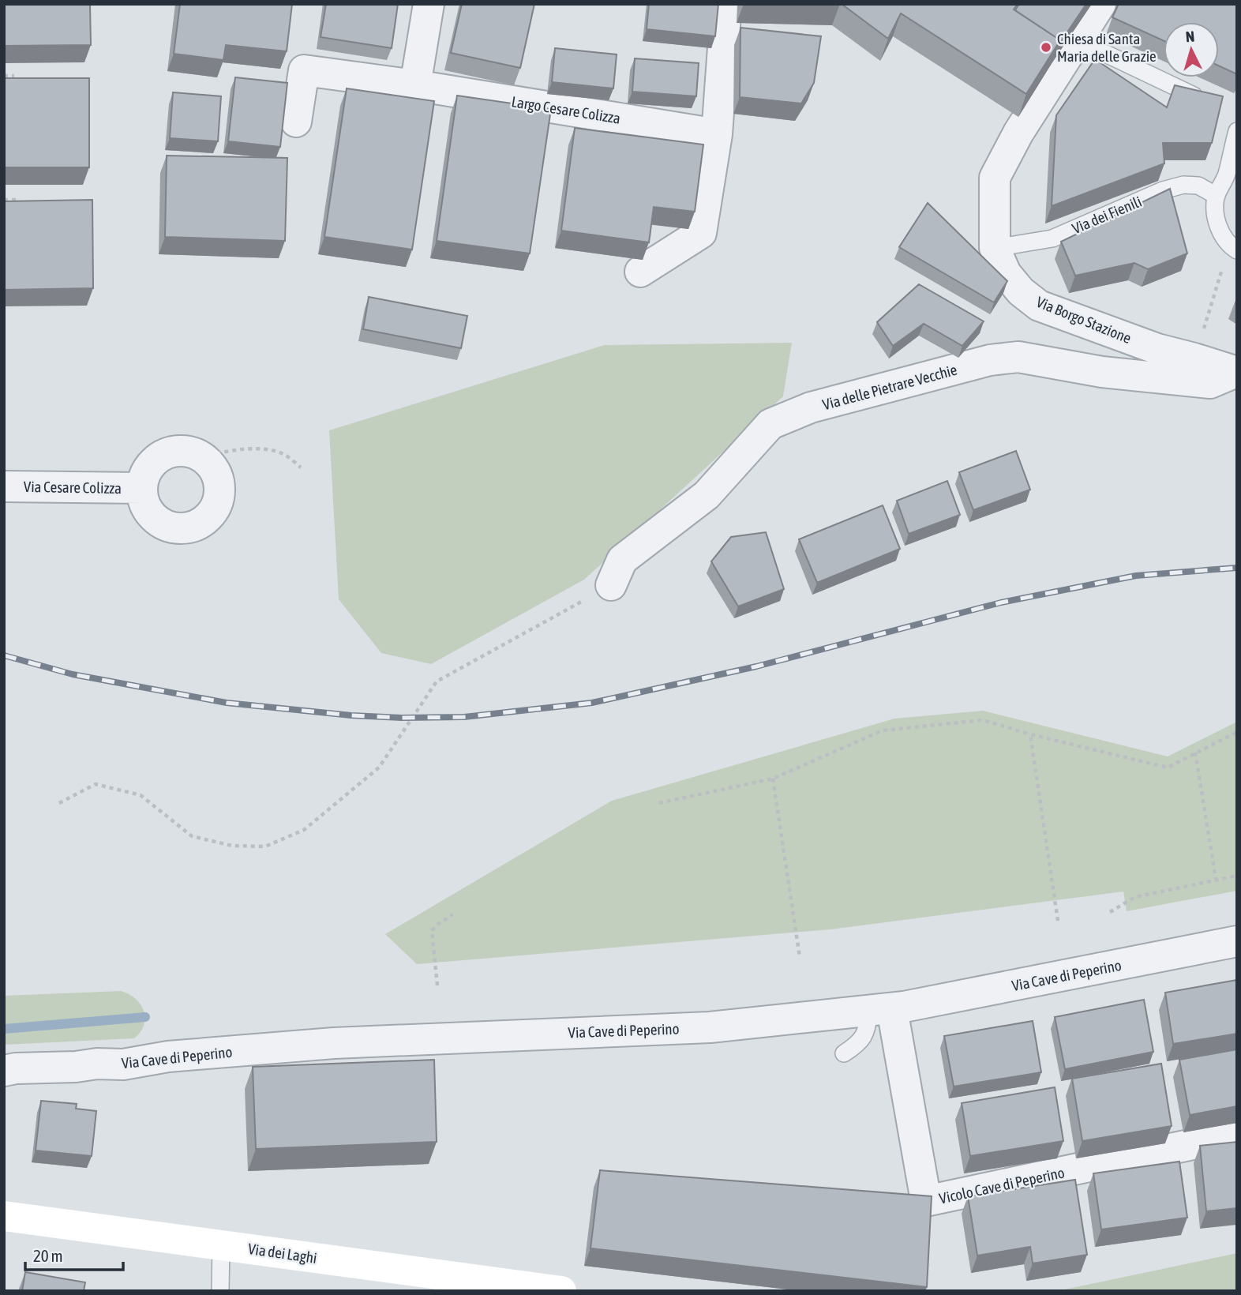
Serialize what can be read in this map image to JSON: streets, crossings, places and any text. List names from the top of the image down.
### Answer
{
  "streets": {
    "main road": ["Via dei Laghi"],
    "street": [
      "Largo Cesare Colizza",
      "Via Borgo Stazione",
      "Via delle Pietrare Vecchie",
      "Via Cesare Colizza",
      "Via Cave di Peperino",
      "Vicolo Cave di Peperino"
    ],
    "lane": ["Via dei Fienili"]
  },
  "crossings": [
    ["Via dei Fienili", "Via Borgo Stazione"],
    ["Via Borgo Stazione", "Via delle Pietrare Vecchie"],
    ["Via Cave di Peperino", "Vicolo Cave di Peperino"]
  ],
  "places": ["Chiesa di Santa Maria delle Grazie"],
  "scale_bar": "20 m",
  "north": "top"
}
